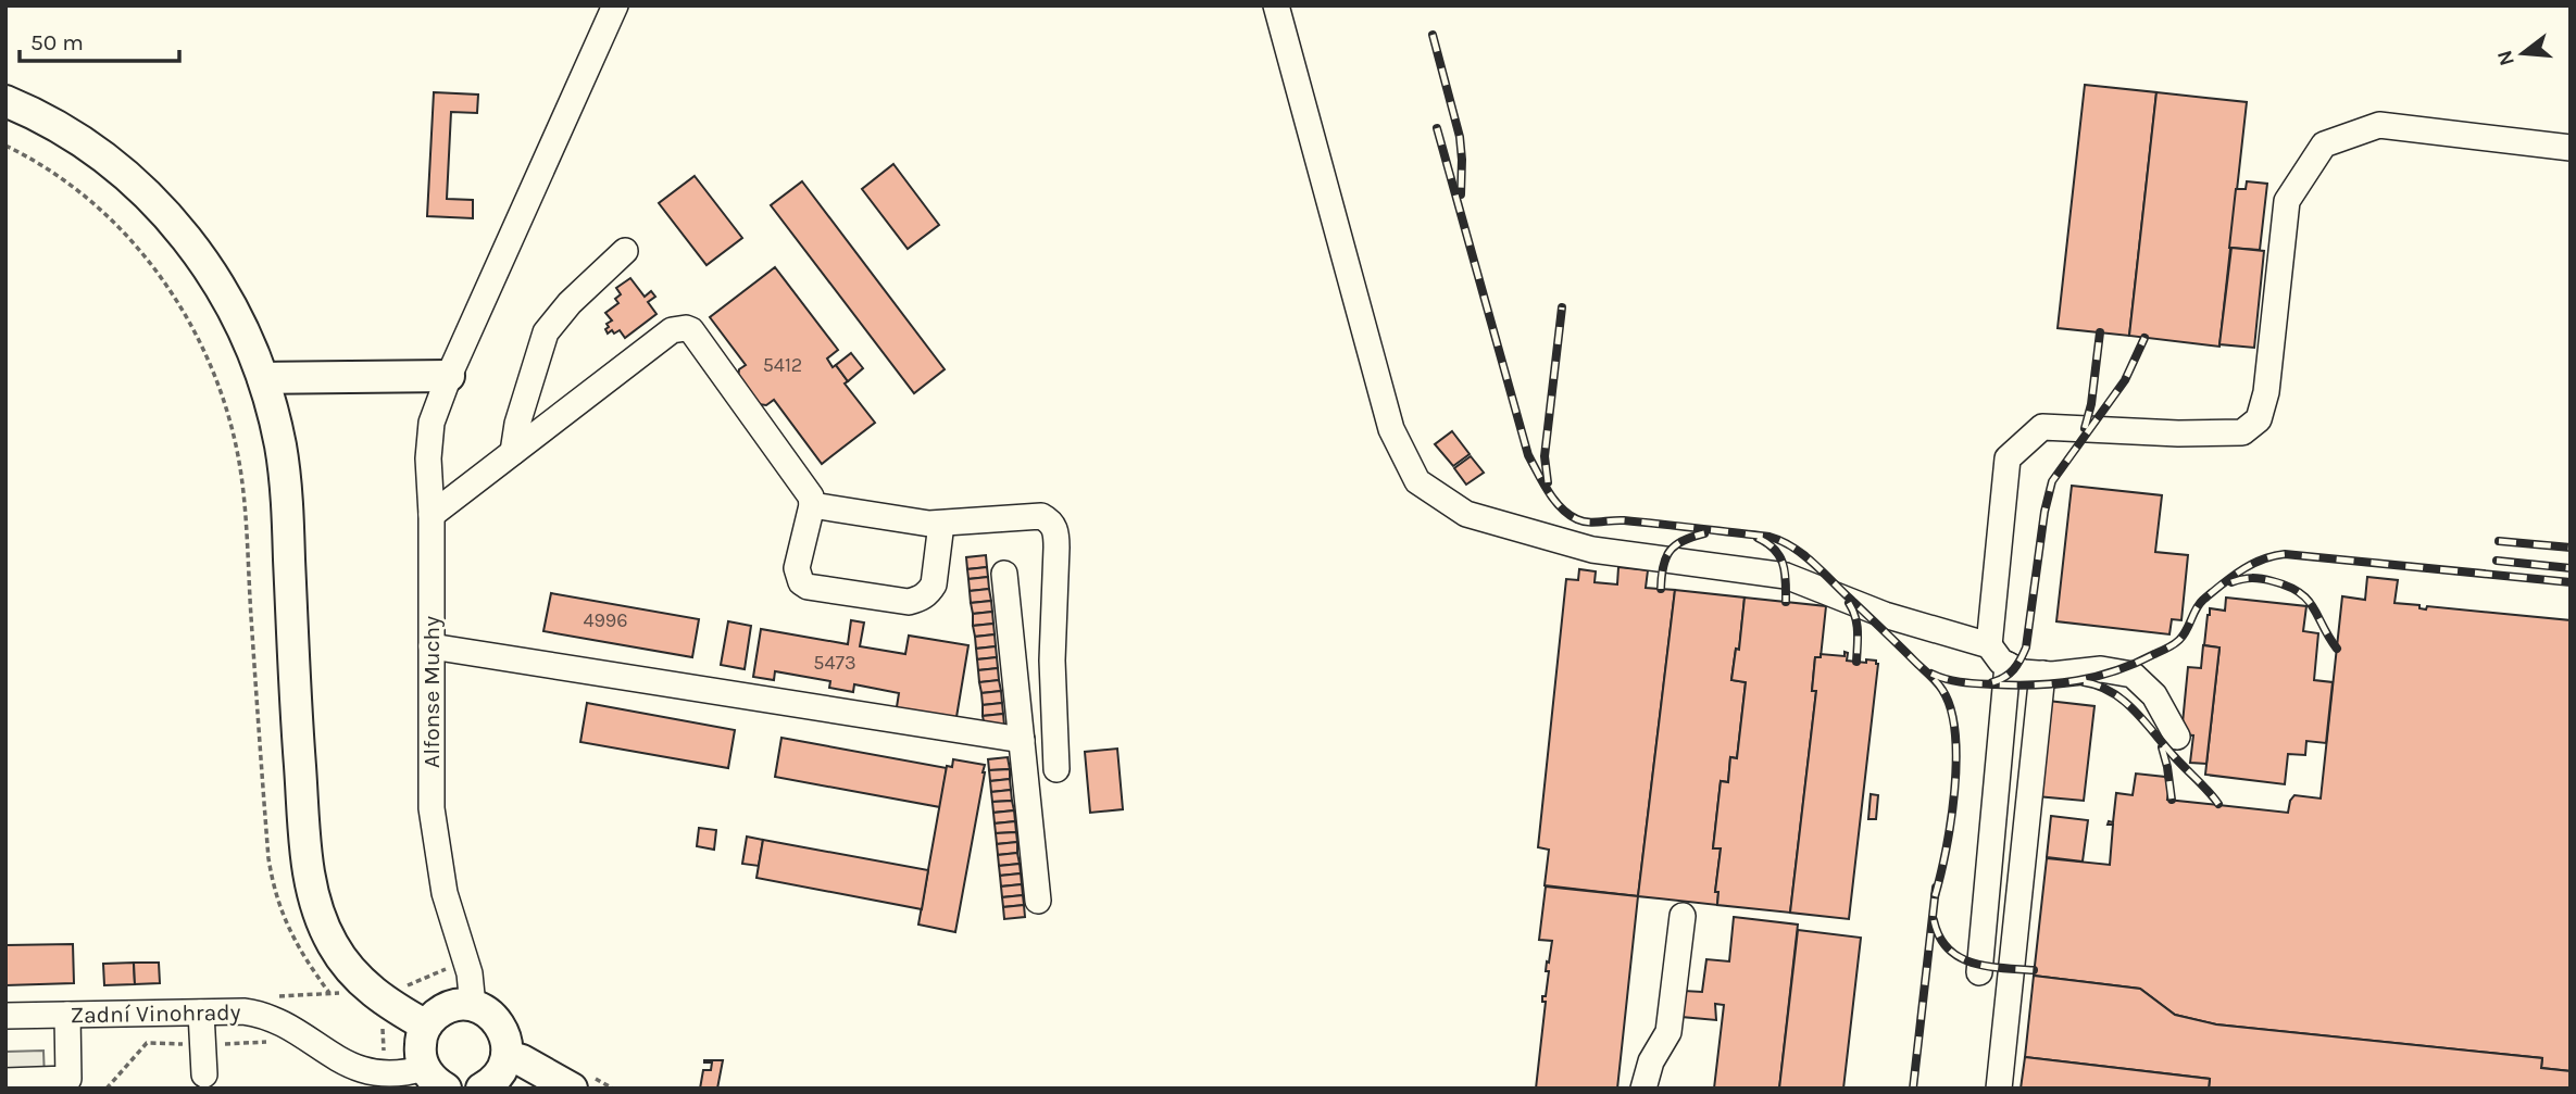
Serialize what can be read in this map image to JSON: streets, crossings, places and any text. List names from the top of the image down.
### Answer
{
  "streets": {
    "street": ["Alfonse Muchy", "Zadní Vinohrady"]
  },
  "house_numbers": ["5412", "4996", "5473"],
  "scale_bar": "50 m",
  "north": "left"
}
